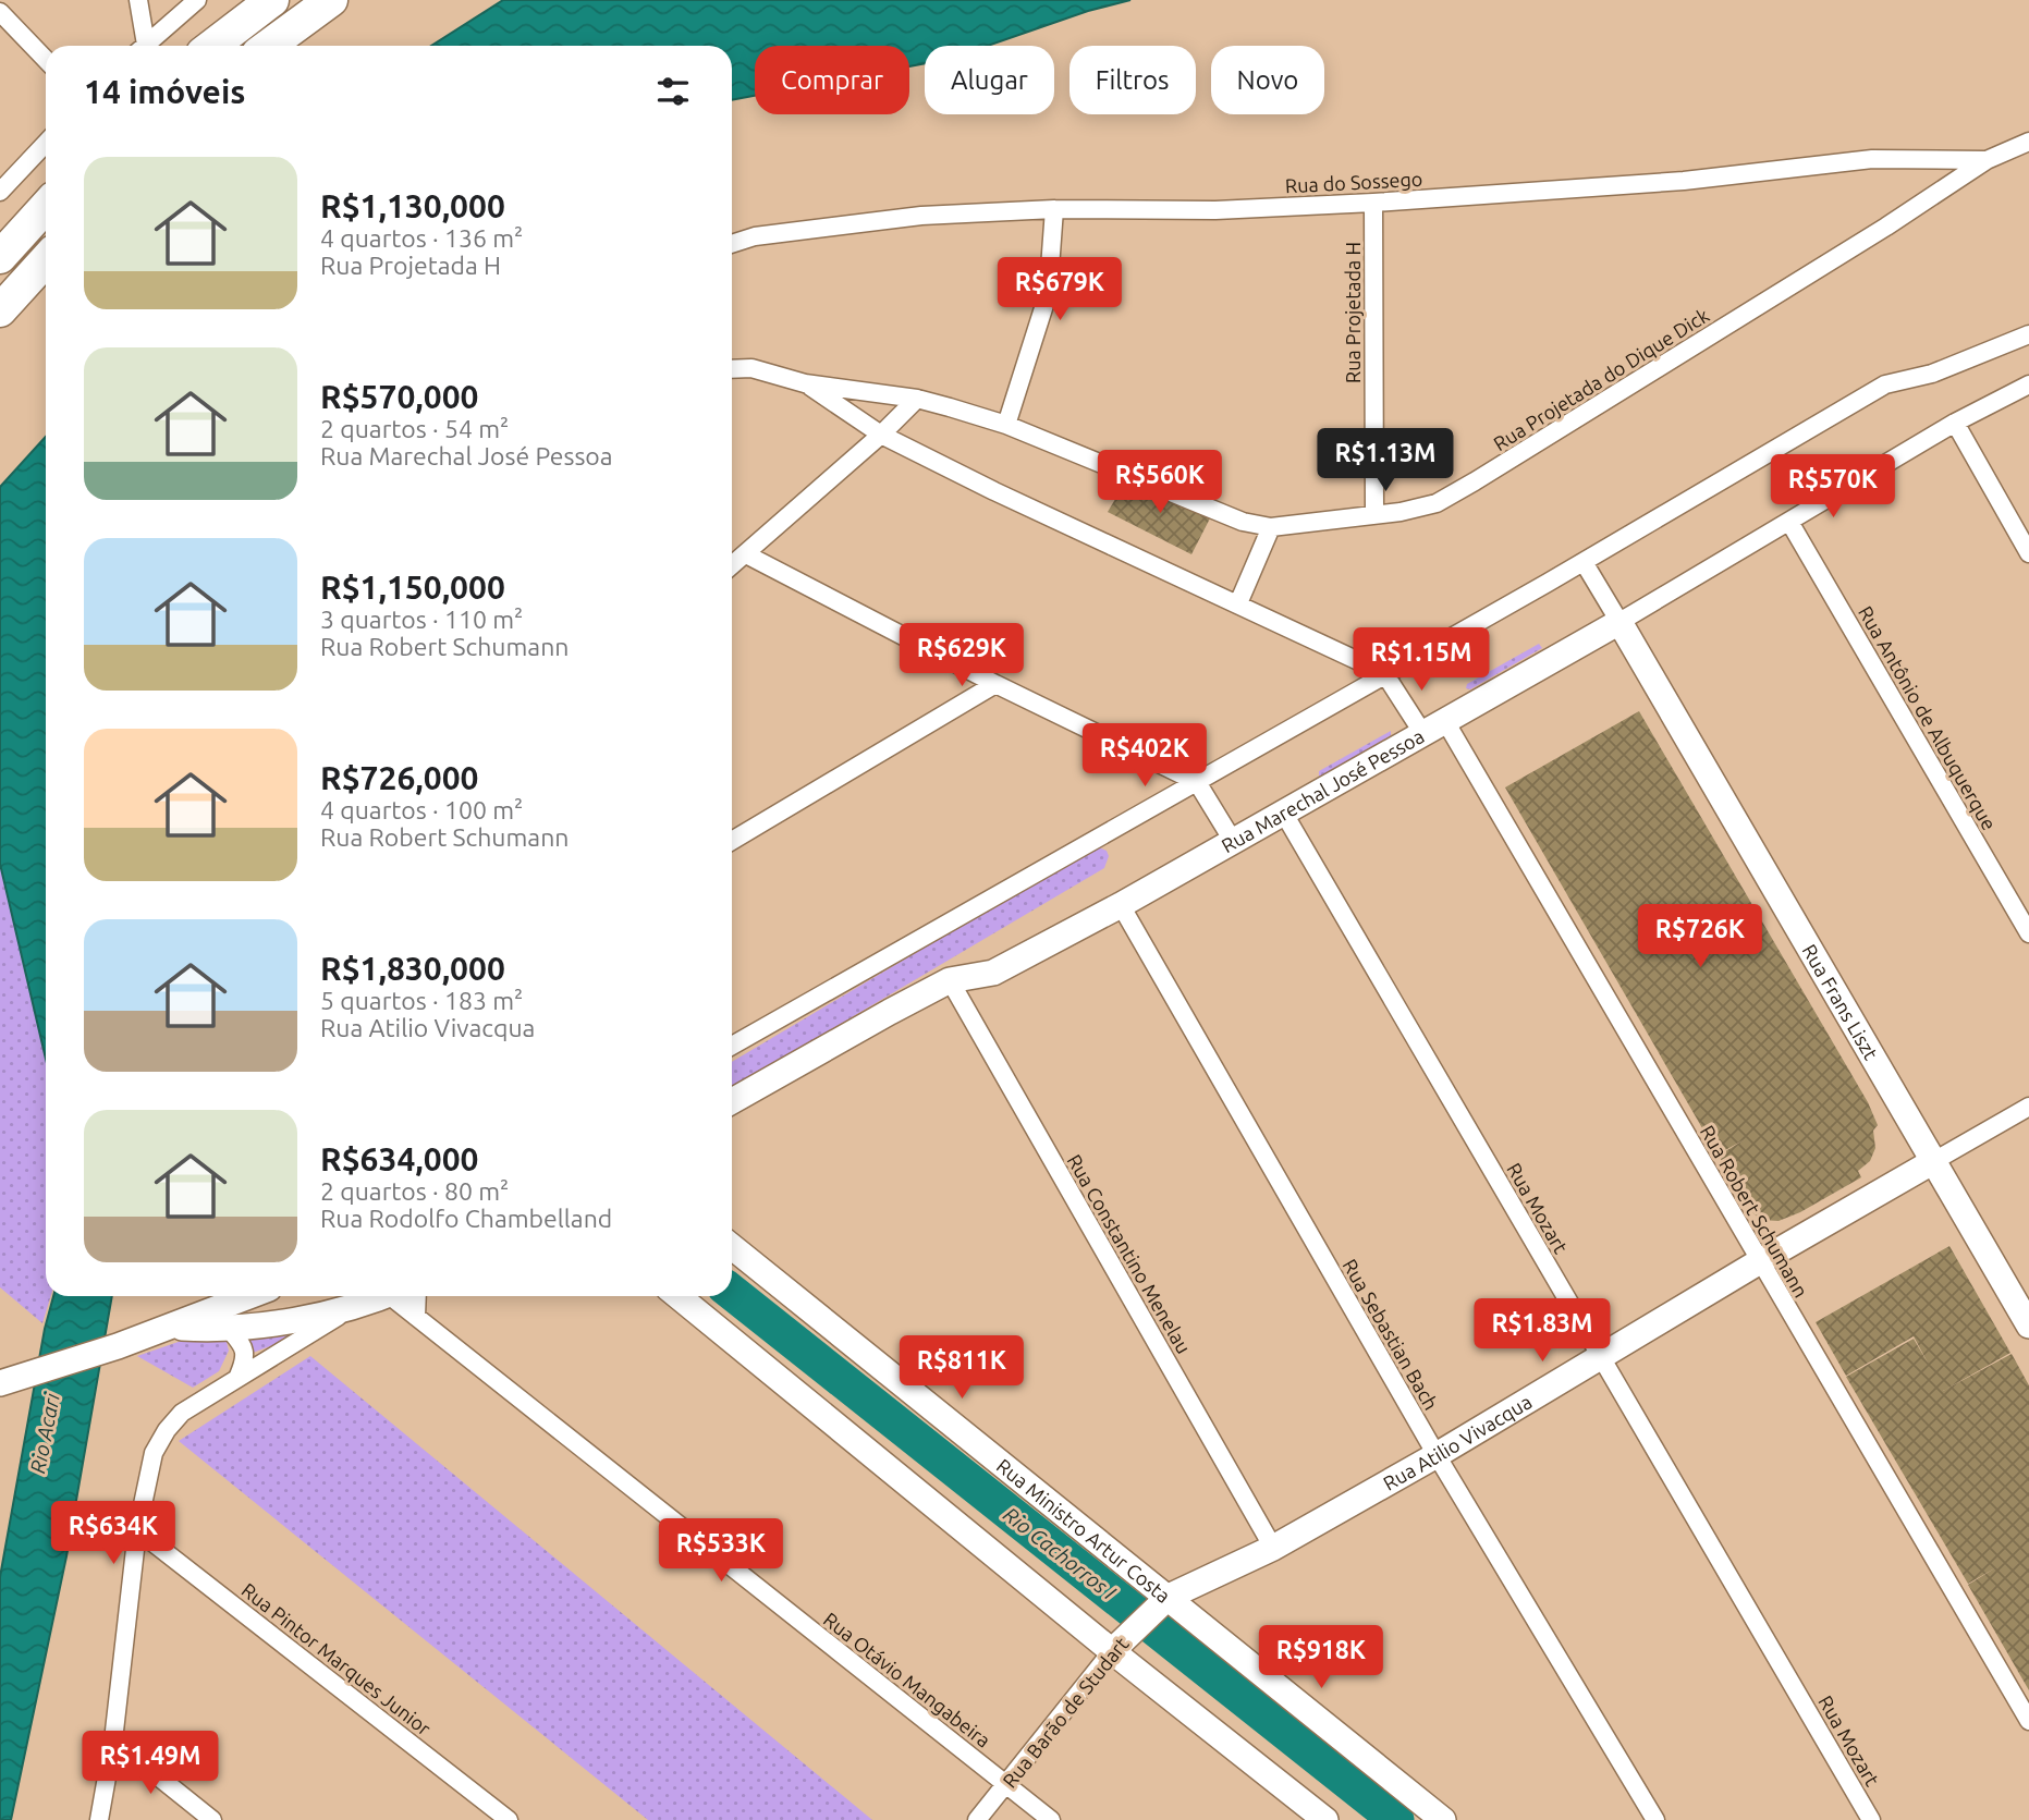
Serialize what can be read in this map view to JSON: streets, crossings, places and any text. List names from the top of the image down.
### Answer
{
  "streets": {
    "street": [
      "Rua do Sossego",
      "Rua Projetada H",
      "Rua Projetada do Dique Dick",
      "Rua Antônio de Albuquerque",
      "Rua Marechal José Pessoa",
      "Rua Frans Liszt",
      "Rua Mozart",
      "Rua Robert Schumann",
      "Rua Constantino Menelau",
      "Rua Sebastian Bach",
      "Rua Atilio Vivacqua",
      "Rua Ministro Artur Costa",
      "Rua Pintor Marques Junior",
      "Rua Otávio Mangabeira",
      "Rua Barão de Studart"
    ]
  },
  "crossings": [
    ["Rua do Sossego", "Rua Projetada H"],
    ["Rua do Sossego", "Rua Projetada do Dique Dick"],
    ["Rua Projetada H", "Rua Projetada do Dique Dick"],
    ["Rua Antônio de Albuquerque", "Rua Marechal José Pessoa"],
    ["Rua Marechal José Pessoa", "Rua Frans Liszt"],
    ["Rua Marechal José Pessoa", "Rua Mozart"],
    ["Rua Marechal José Pessoa", "Rua Robert Schumann"],
    ["Rua Marechal José Pessoa", "Rua Constantino Menelau"],
    ["Rua Marechal José Pessoa", "Rua Sebastian Bach"],
    ["Rua Frans Liszt", "Rua Atilio Vivacqua"],
    ["Rua Mozart", "Rua Atilio Vivacqua"],
    ["Rua Robert Schumann", "Rua Atilio Vivacqua"],
    ["Rua Constantino Menelau", "Rua Atilio Vivacqua"],
    ["Rua Sebastian Bach", "Rua Atilio Vivacqua"],
    ["Rua Atilio Vivacqua", "Rua Ministro Artur Costa"],
    ["Rua Atilio Vivacqua", "Rua Barão de Studart"],
    ["Rua Ministro Artur Costa", "Rua Barão de Studart"],
    ["Rua Otávio Mangabeira", "Rua Barão de Studart"]
  ],
  "water": ["Rio Acari", "Rio Cachorros I"],
  "page": {
    "chip": [
      "Comprar",
      "Alugar",
      "Filtros",
      "Novo"
    ],
    "heading": "14 imóveis",
    "list": [
      {
        "name": "R$1,130,000",
        "note": "4 quartos · 136 m² · Rua Projetada H"
      },
      {
        "name": "R$570,000",
        "note": "2 quartos · 54 m² · Rua Marechal José Pessoa"
      },
      {
        "name": "R$1,150,000",
        "note": "3 quartos · 110 m² · Rua Robert Schumann"
      },
      {
        "name": "R$726,000",
        "note": "4 quartos · 100 m² · Rua Robert Schumann"
      },
      {
        "name": "R$1,830,000",
        "note": "5 quartos · 183 m² · Rua Atilio Vivacqua"
      },
      {
        "name": "R$634,000",
        "note": "2 quartos · 80 m² · Rua Rodolfo Chambelland"
      }
    ],
    "price": [
      "R$679K",
      "R$1.13M",
      "R$560K",
      "R$570K",
      "R$629K",
      "R$1.15M",
      "R$402K",
      "R$726K",
      "R$1.83M",
      "R$811K",
      "R$634K",
      "R$533K",
      "R$918K",
      "R$1.49M"
    ]
  }
}
